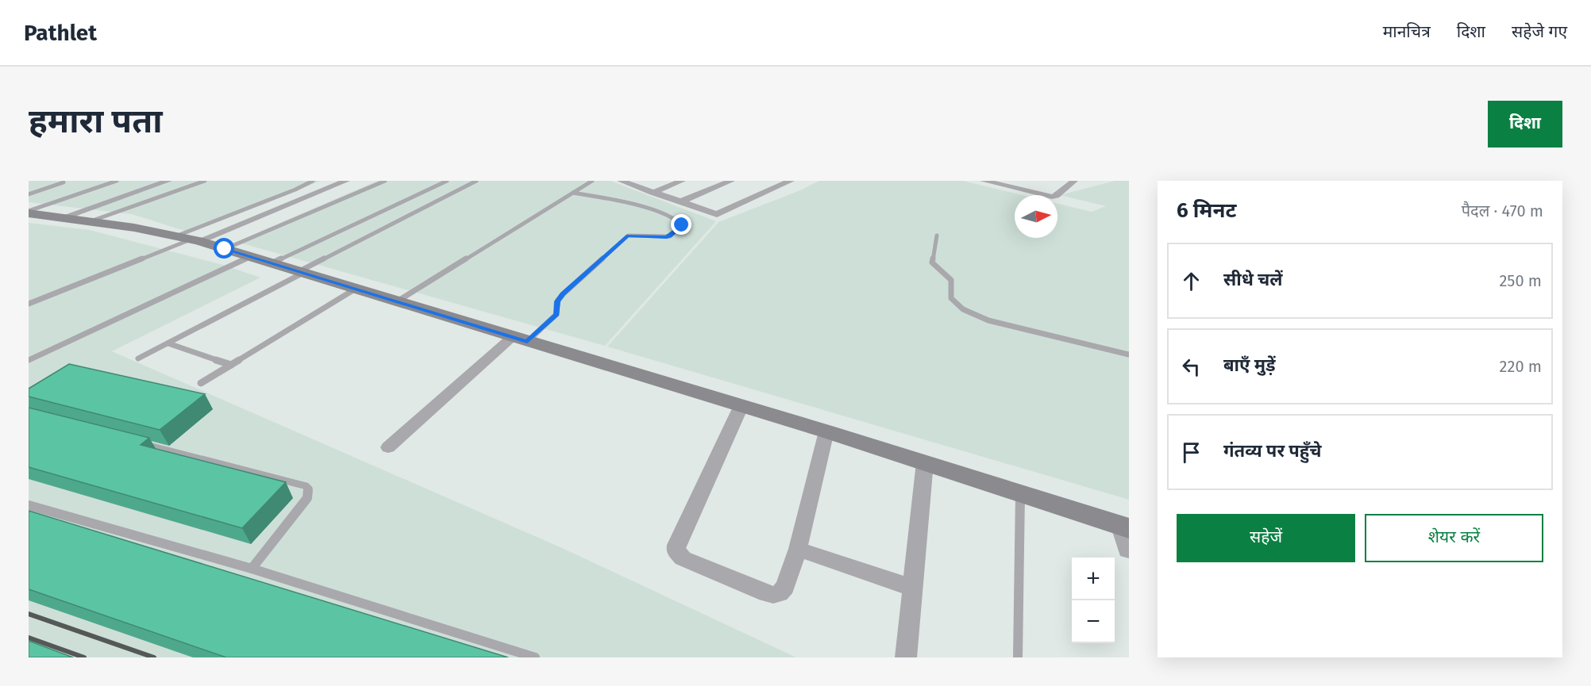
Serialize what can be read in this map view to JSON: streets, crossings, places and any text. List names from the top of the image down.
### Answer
{
  "north": "right",
  "page": {
    "header": "Pathlet",
    "nav": ["मानचित्र", "दिशा", "सहेजे गए"],
    "buttons": [
      "दिशा",
      ["सहेजें", "शेयर करें"]
    ],
    "title": "हमारा पता",
    "heading": ["6 मिनट", "पैदल · 470 m"],
    "list": [
      ["सीधे चलें", "250 m"],
      ["बाएँ मुड़ें", "220 m"],
      "गंतव्य पर पहुँचे"
    ],
    "map_buttons": ["+", "−"]
  }
}
